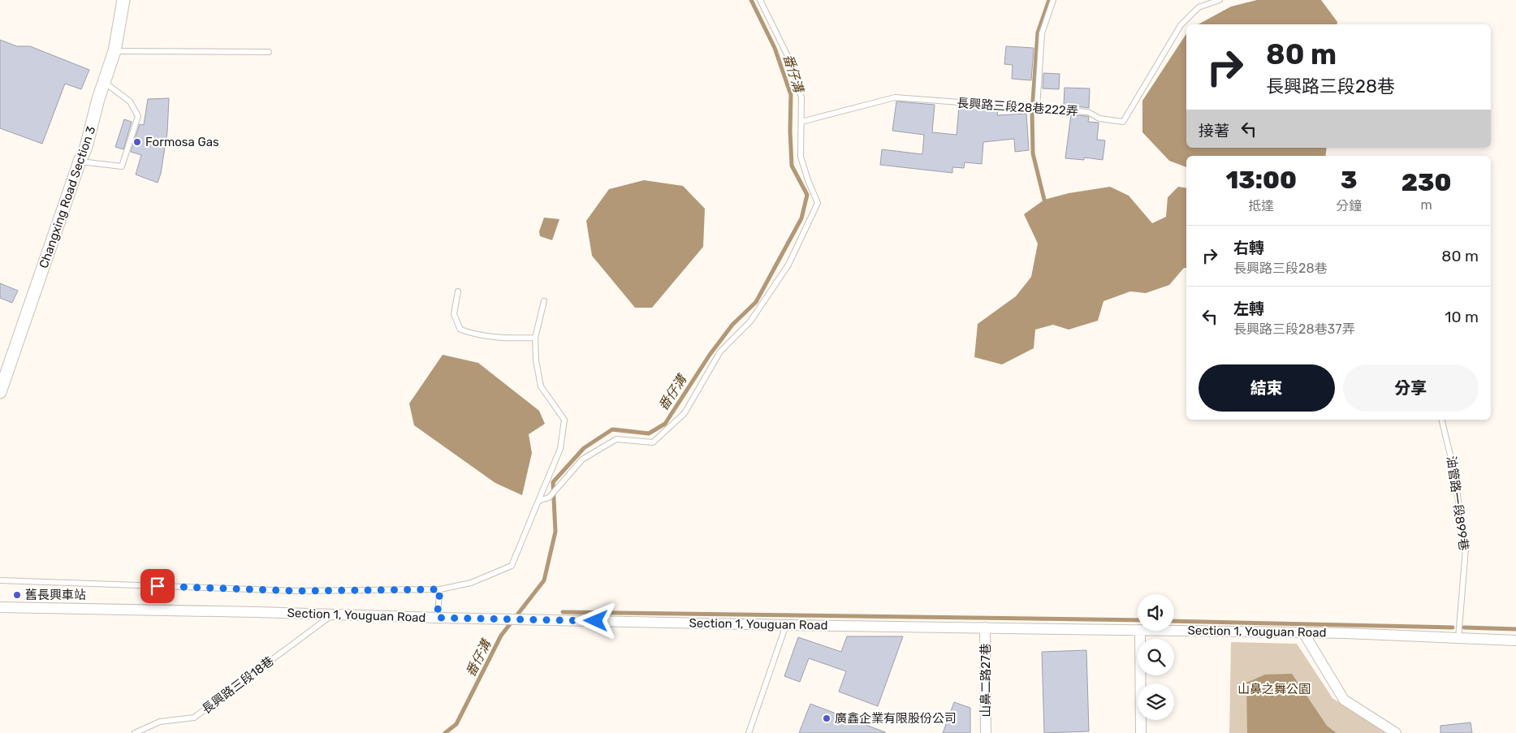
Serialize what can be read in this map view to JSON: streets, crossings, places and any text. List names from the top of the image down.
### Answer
{
  "streets": {
    "street": ["Changxing Road Section 3", "Section 1, Youguan Road", "山鼻二路27巷"],
    "lane": ["長興路三段28巷222弄", "油管路一段899巷", "長興路三段18巷"]
  },
  "crossings": [
    ["油管路一段899巷", "Section 1, Youguan Road"],
    ["Section 1, Youguan Road", "山鼻二路27巷"],
    ["Section 1, Youguan Road", "長興路三段18巷"]
  ],
  "water": ["番仔溝"],
  "parks": ["山鼻之舞公園"],
  "places": ["Formosa Gas", "舊長興車站", "廣鑫企業有限股份公司"],
  "page": {
    "turn": ["80 m", "長興路三段28巷"],
    "then": "接著",
    "eta": [
      "13:00",
      "抵達",
      "3",
      "分鐘",
      "230",
      "m"
    ],
    "list": [
      {
        "name": "右轉",
        "note": "長興路三段28巷",
        "value": "80 m"
      },
      {
        "name": "左轉",
        "note": "長興路三段28巷37弄",
        "value": "10 m"
      }
    ],
    "buttons": ["結束", "分享"]
  }
}
